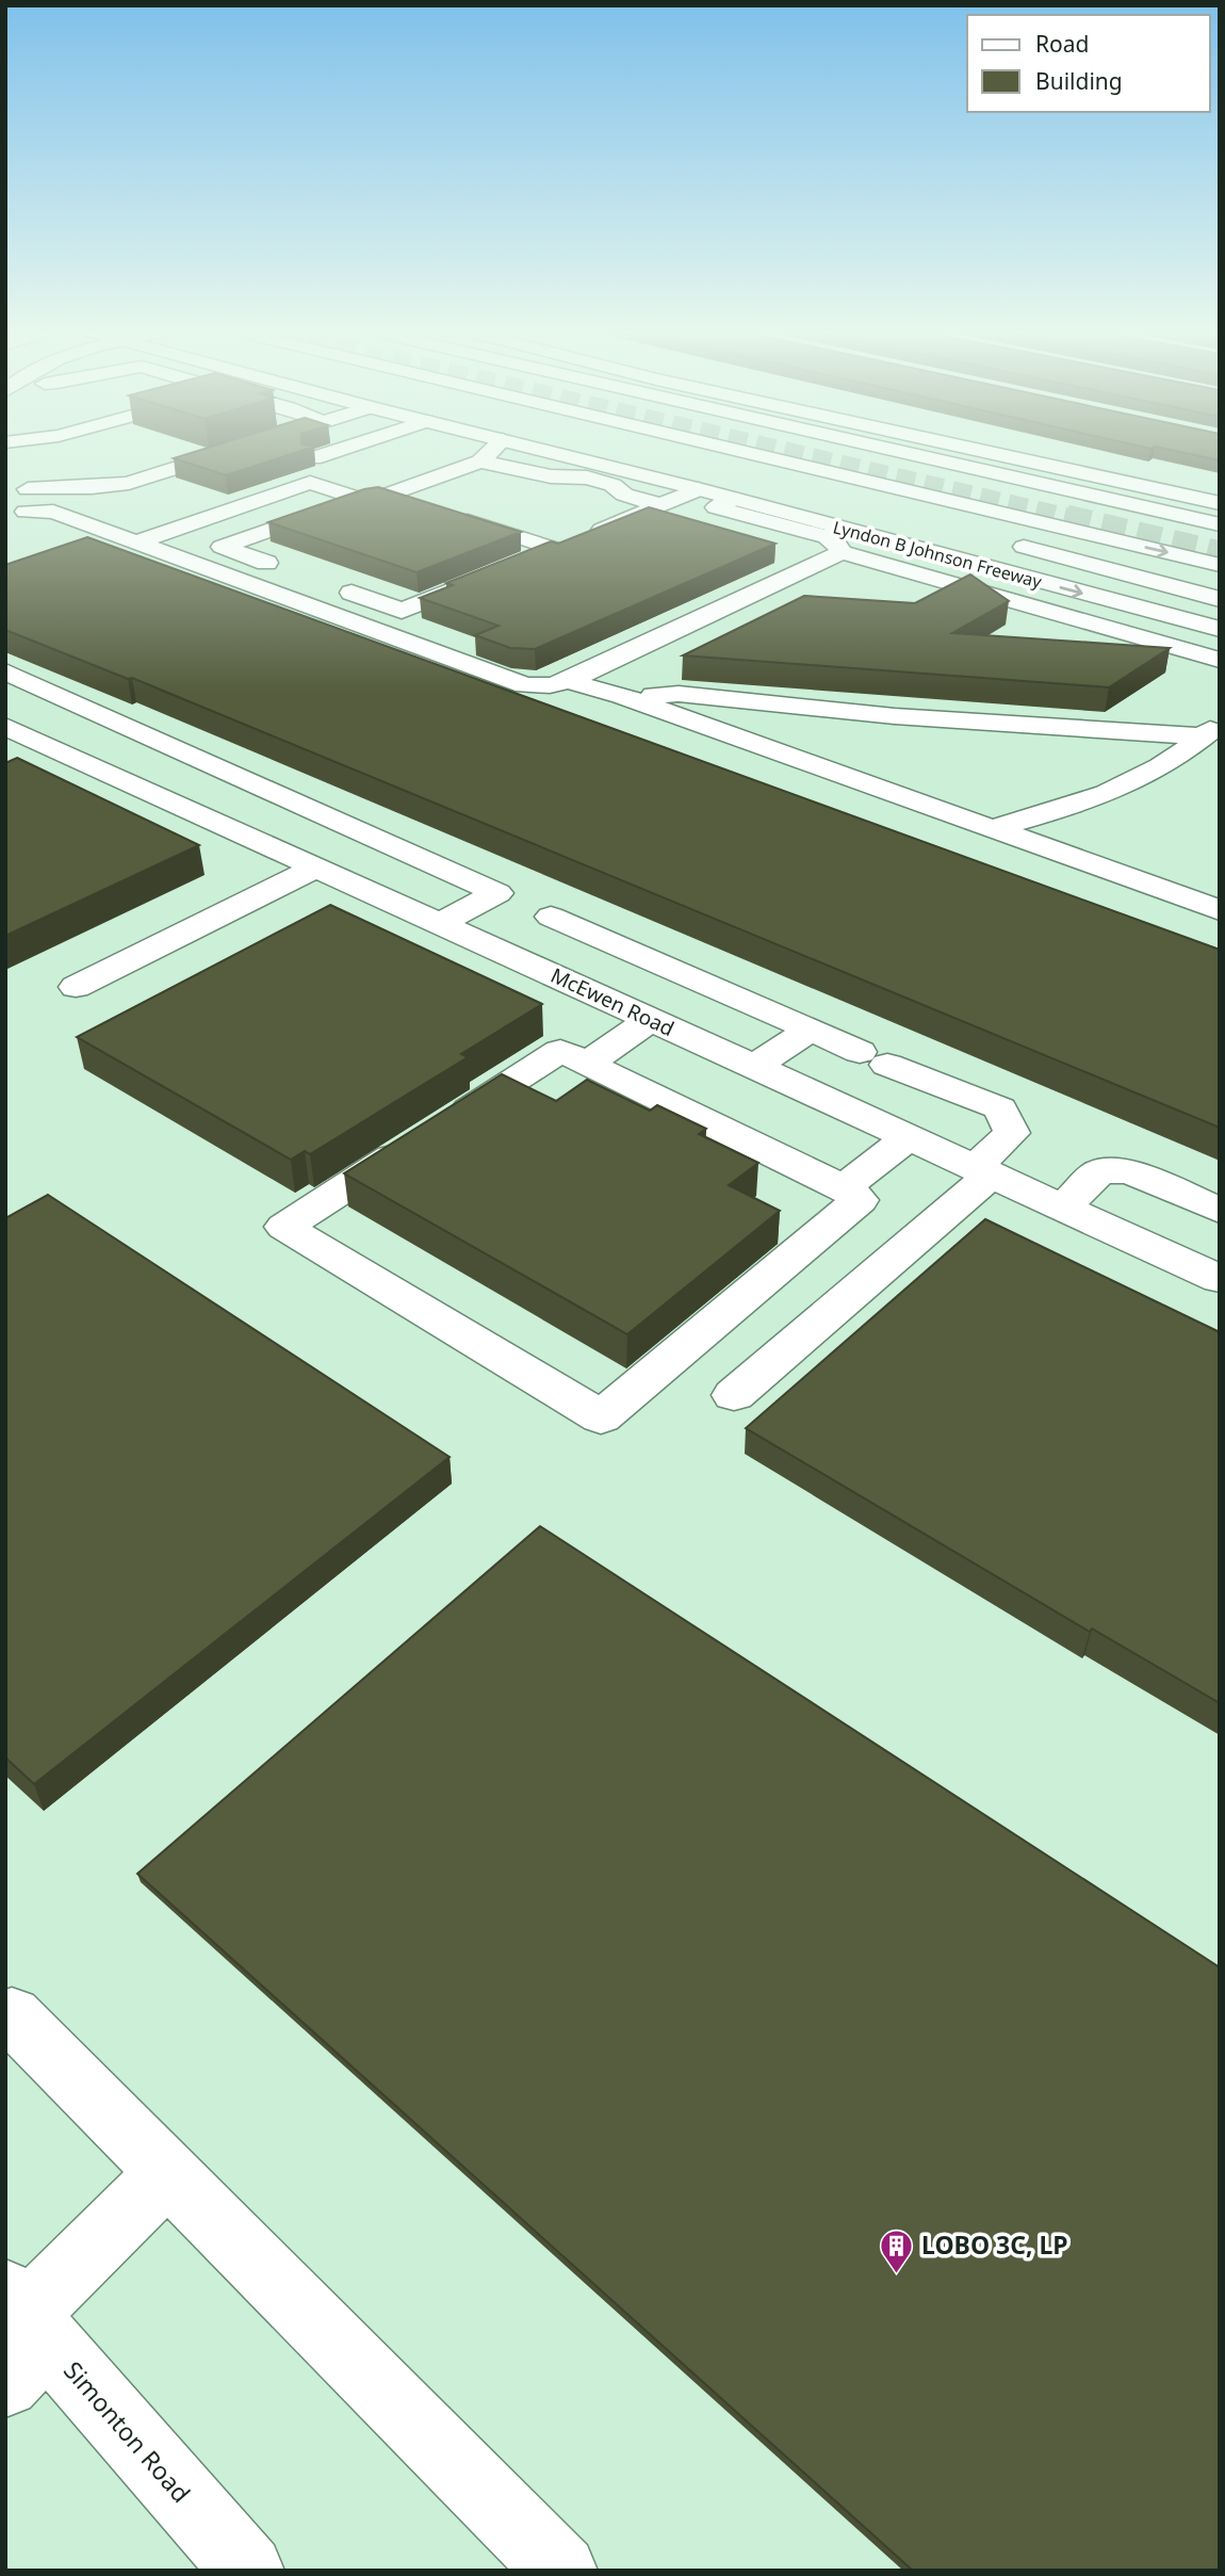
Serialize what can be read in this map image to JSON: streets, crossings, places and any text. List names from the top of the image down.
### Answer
{
  "streets": {
    "main road": ["Lyndon B Johnson Freeway", "McEwen Road", "Simonton Road"]
  },
  "places": {
    "building": ["LOBO 3C, LP"]
  },
  "legend": ["Road", "Building"]
}
